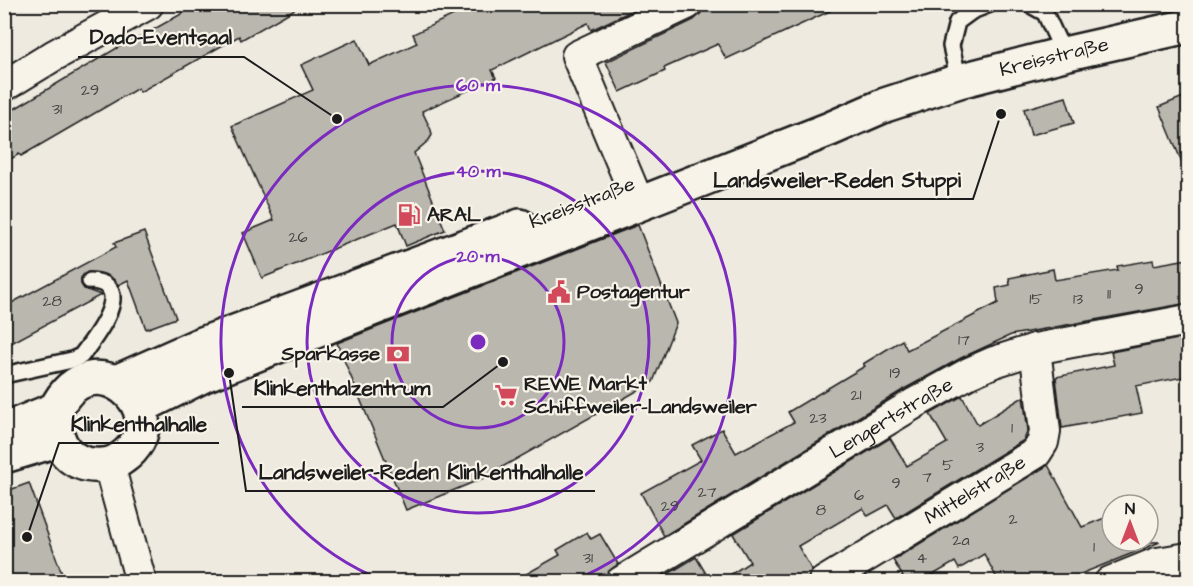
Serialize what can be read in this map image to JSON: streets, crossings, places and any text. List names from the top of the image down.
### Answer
{
  "streets": {
    "main road": ["Kreisstraße"],
    "street": ["Lengertstraße", "Mittelstraße"]
  },
  "crossings": [
    ["Lengertstraße", "Mittelstraße"]
  ],
  "places": {
    "other": [
      "Landsweiler-Reden Stuppi",
      "Dado-Eventsaal",
      "Klinkenthalzentrum",
      "Landsweiler-Reden Klinkenthalhalle",
      "Klinkenthalhalle"
    ],
    "fuel station": ["ARAL"],
    "public building": ["Postagentur"],
    "bank": ["Sparkasse"],
    "supermarket": ["REWE Markt Schiffweiler-Landsweiler"]
  },
  "house_numbers": [
    "29",
    "31",
    "26",
    "9",
    "11",
    "15",
    "13",
    "28",
    "17",
    "19",
    "21",
    "23",
    "1",
    "3",
    "5",
    "7",
    "9",
    "27",
    "6",
    "29",
    "8",
    "2",
    "2a",
    "1",
    "31",
    "4"
  ],
  "north": "top",
  "rings": ["60 m", "40 m", "20 m"]
}
